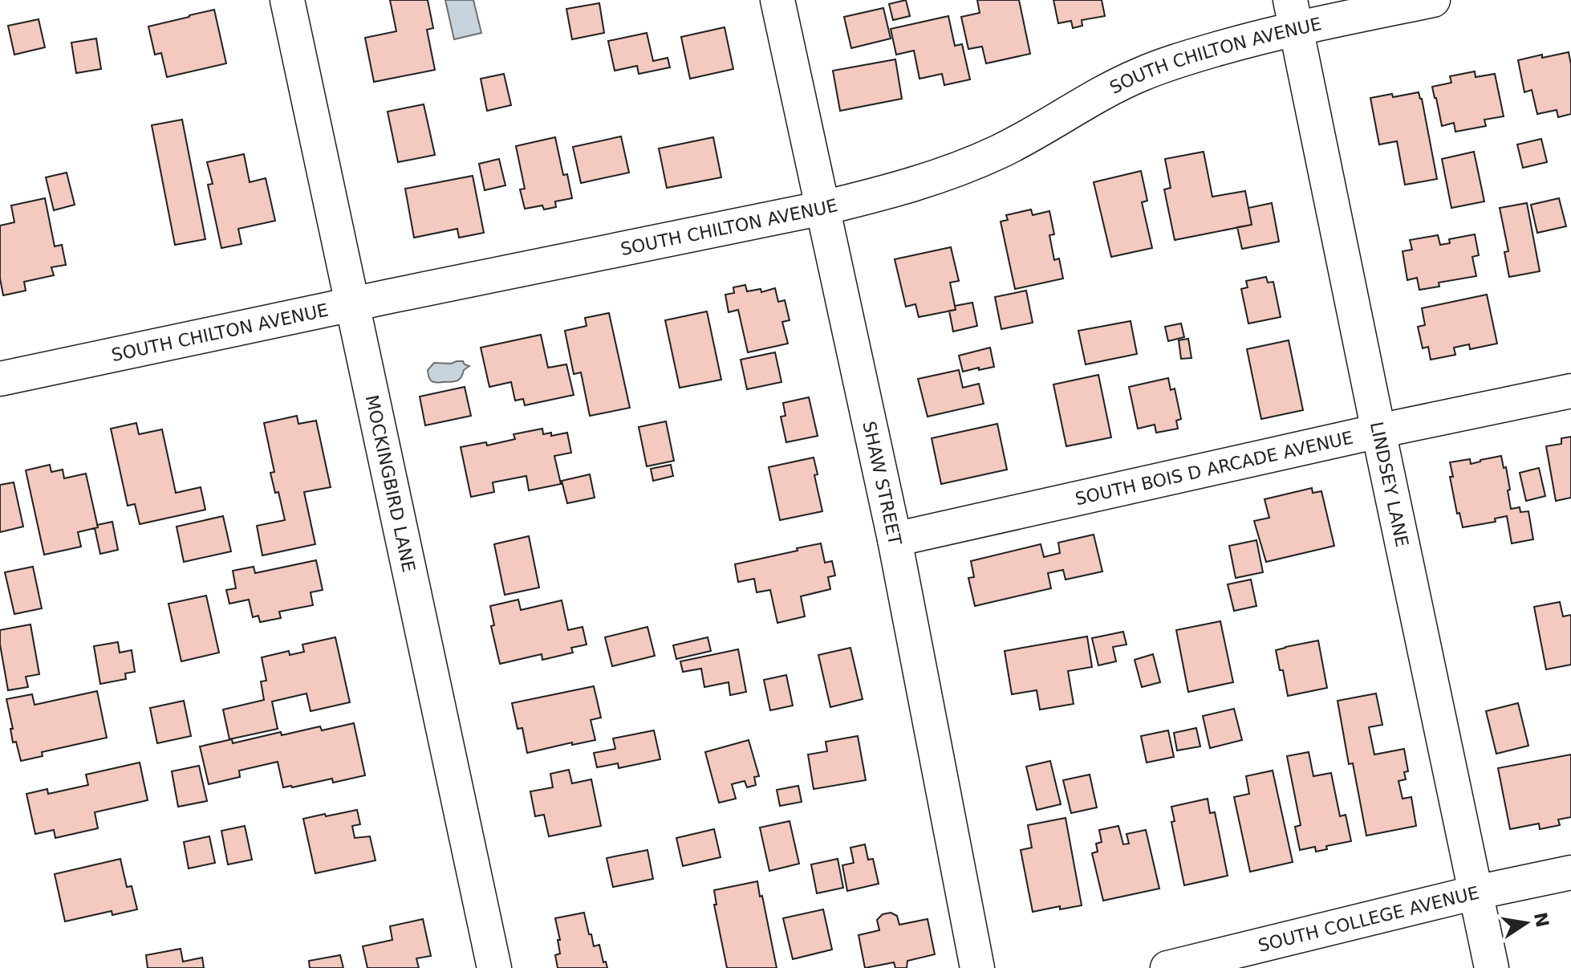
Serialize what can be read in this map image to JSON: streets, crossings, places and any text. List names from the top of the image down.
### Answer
{
  "streets": {
    "street": [
      "SOUTH CHILTON AVENUE",
      "SOUTH BOIS D ARCADE AVENUE",
      "SHAW STREET",
      "MOCKINGBIRD LANE",
      "LINDSEY LANE",
      "SOUTH COLLEGE AVENUE"
    ]
  },
  "crossings": [
    ["SOUTH CHILTON AVENUE", "SHAW STREET"],
    ["SOUTH CHILTON AVENUE", "MOCKINGBIRD LANE"],
    ["SOUTH CHILTON AVENUE", "LINDSEY LANE"],
    ["SOUTH BOIS D ARCADE AVENUE", "SHAW STREET"],
    ["SOUTH BOIS D ARCADE AVENUE", "LINDSEY LANE"],
    ["LINDSEY LANE", "SOUTH COLLEGE AVENUE"]
  ],
  "north": "right"
}
